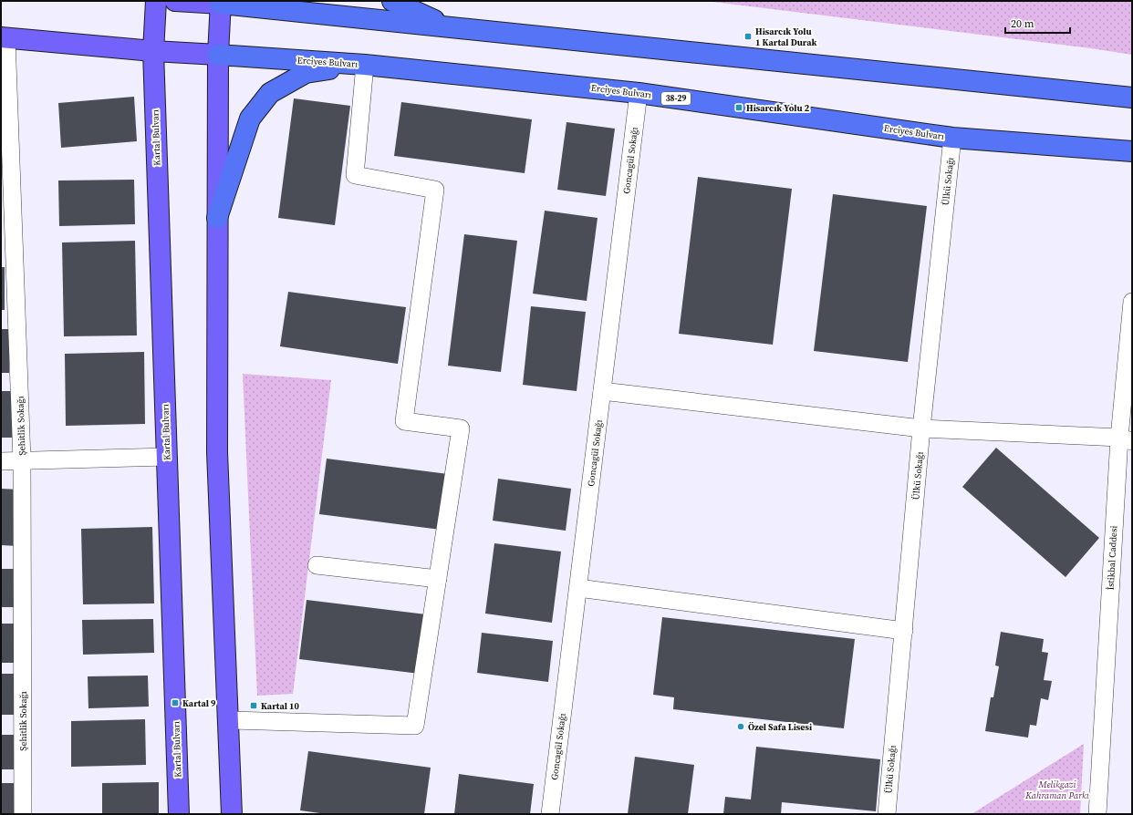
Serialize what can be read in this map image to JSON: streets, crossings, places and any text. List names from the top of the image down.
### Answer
{
  "streets": {
    "highway": ["Erciyes Bulvarı", "38-29"],
    "main road": ["Kartal Bulvarı"],
    "street": [
      "Goncagül Sokağı",
      "Ülkü Sokağı",
      "Şehitlik Sokağı",
      "İstikbal Caddesi"
    ]
  },
  "crossings": [
    ["Erciyes Bulvarı", "Goncagül Sokağı"],
    ["Erciyes Bulvarı", "Ülkü Sokağı"]
  ],
  "parks": ["Melikgazi Kahraman Parkı"],
  "places": {
    "transit": [
      "Hisarcık Yolu 1 Kartal Durak",
      "Hisarcık Yolu 2",
      "Kartal 9",
      "Kartal 10"
    ],
    "other": ["Özel Safa Lisesi"]
  },
  "scale_bar": "20 m"
}
